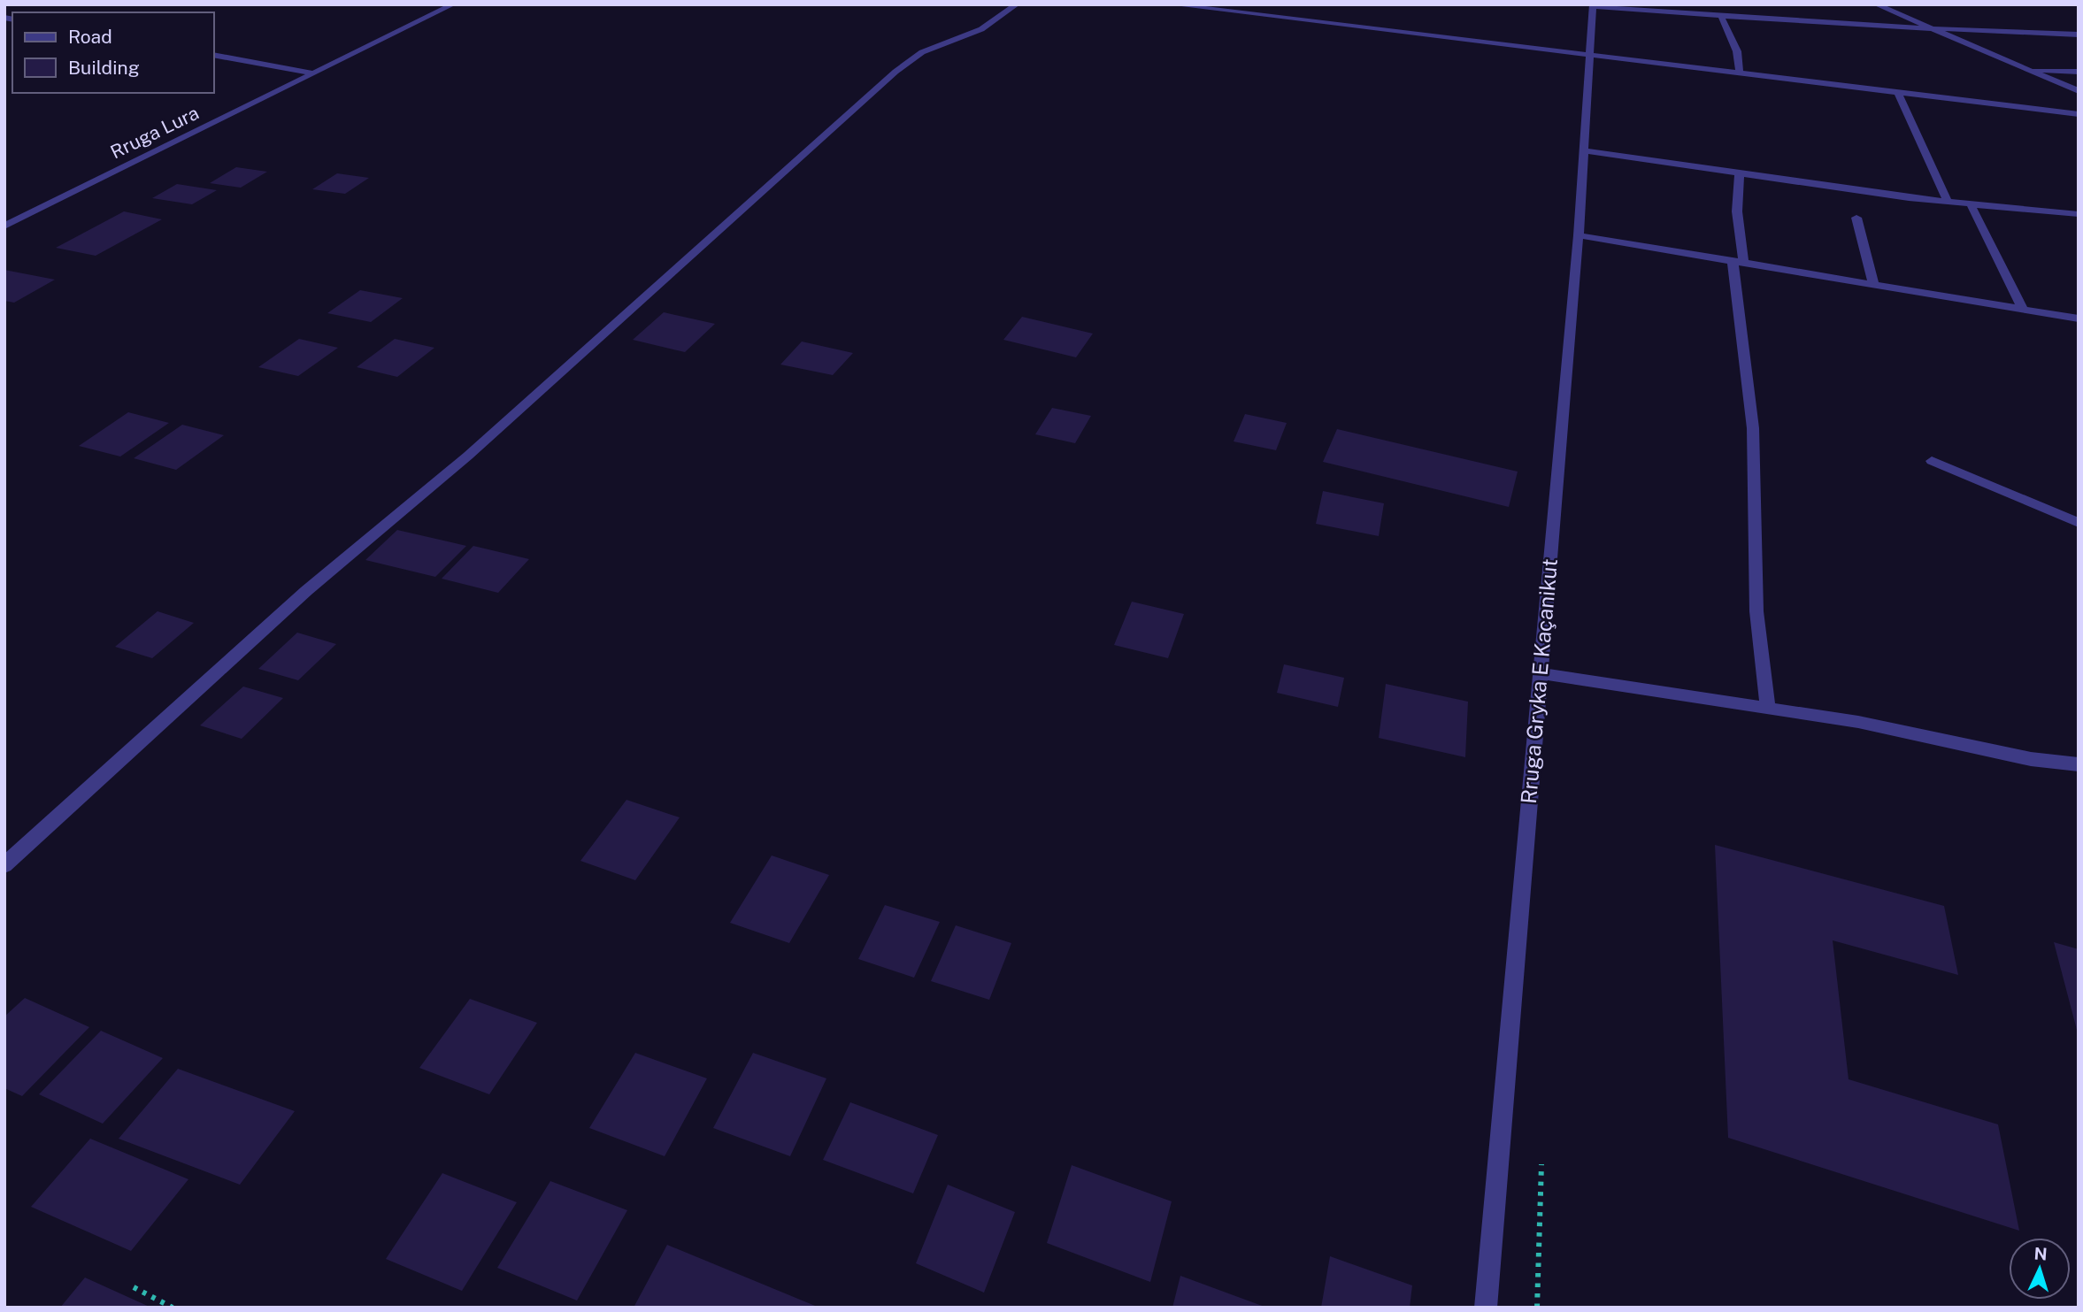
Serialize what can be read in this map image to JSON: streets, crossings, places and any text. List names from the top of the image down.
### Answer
{
  "streets": {
    "street": ["Rruga Lura", "Rruga Gryka E Kaçanikut"]
  },
  "legend": ["Road", "Building"],
  "north": "top"
}
